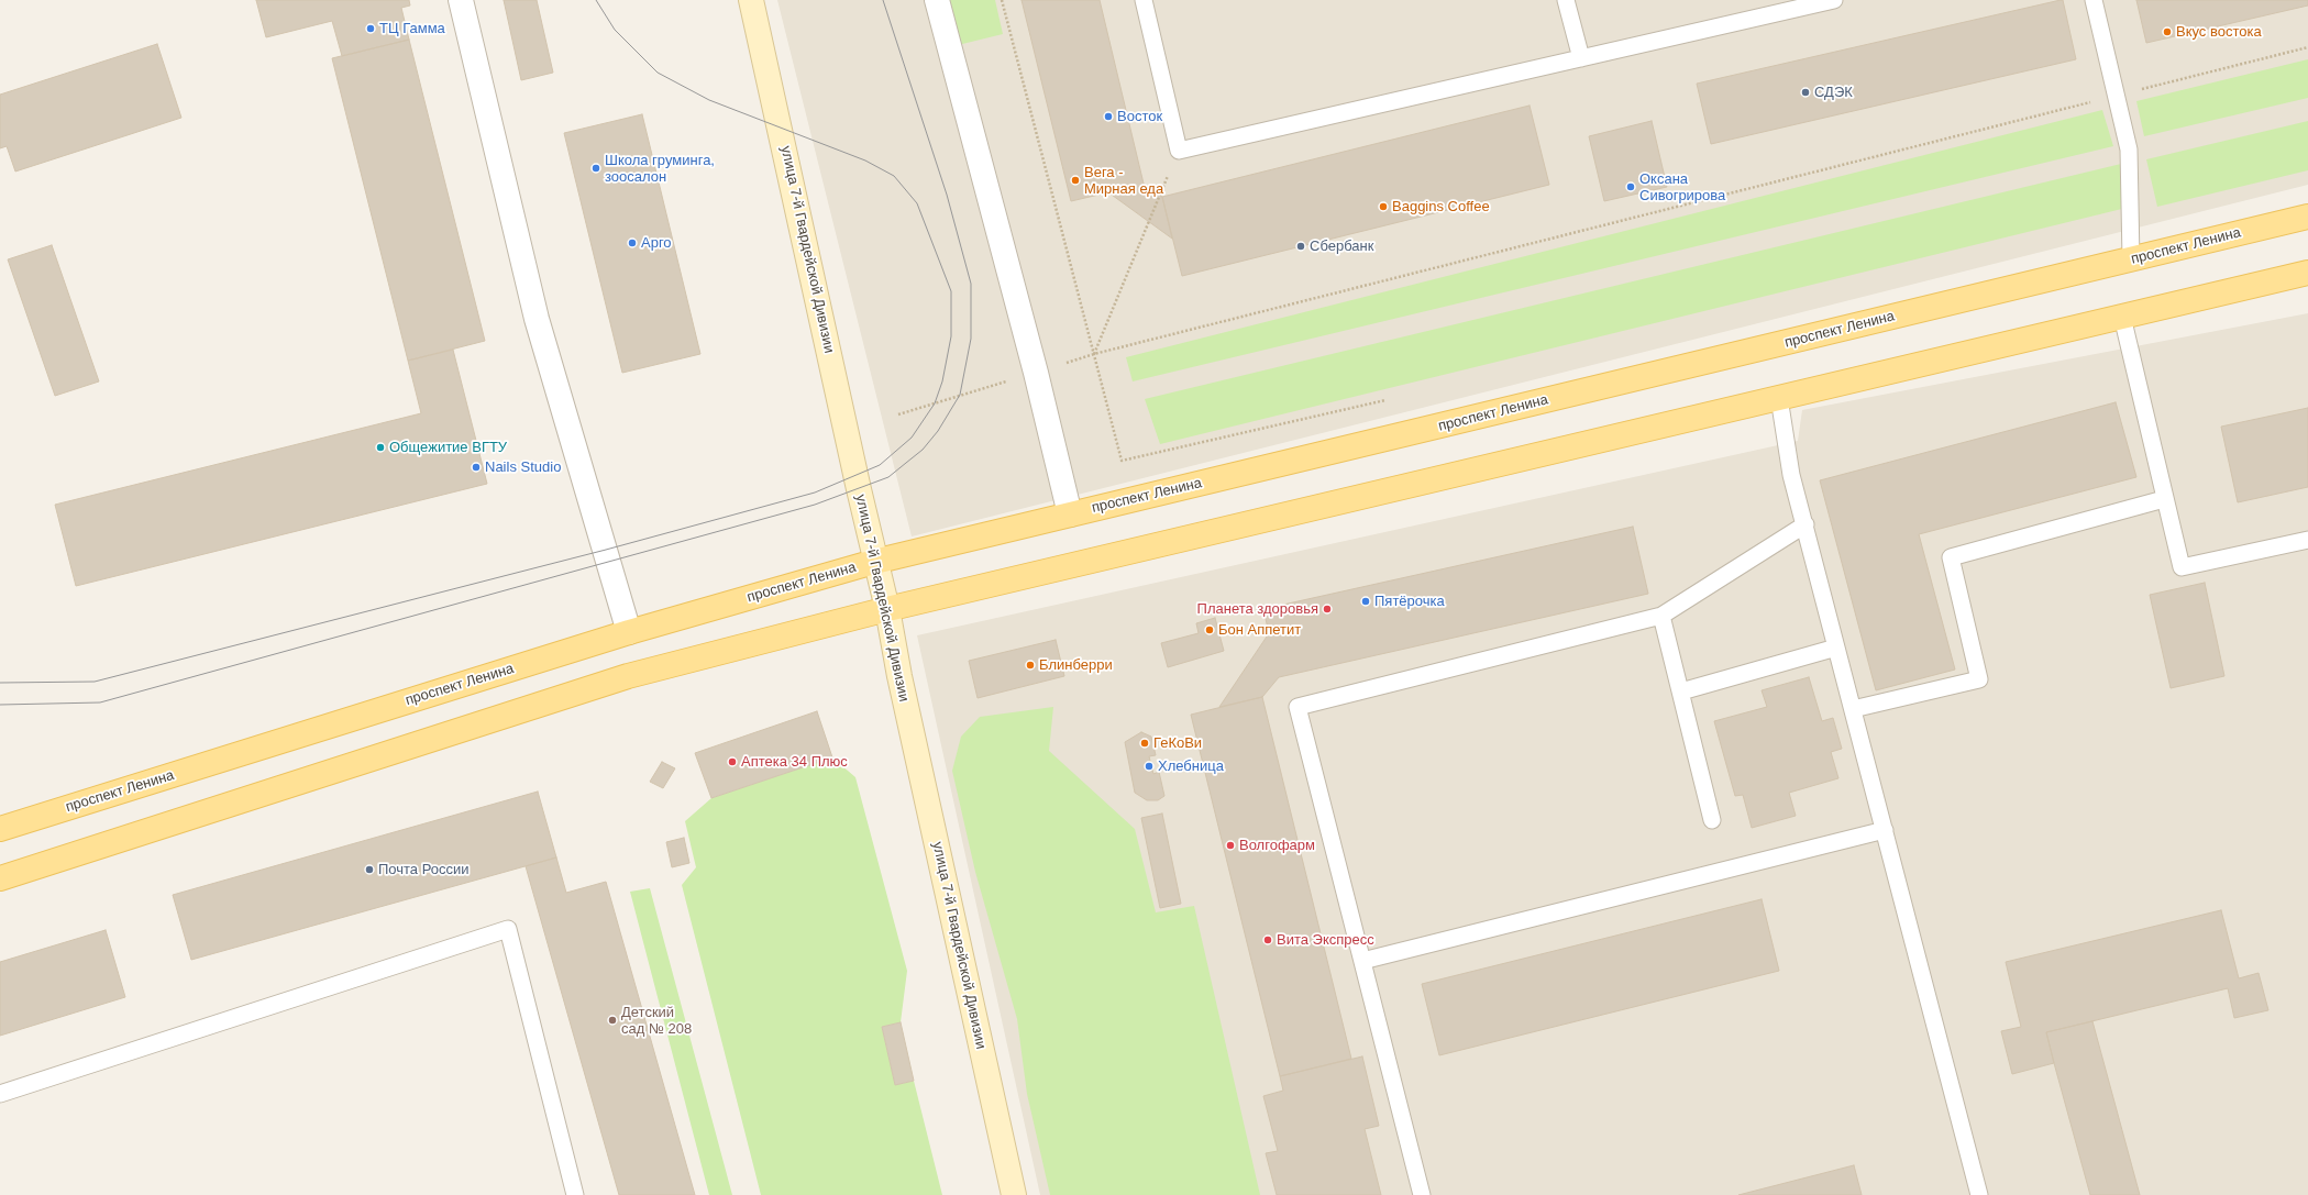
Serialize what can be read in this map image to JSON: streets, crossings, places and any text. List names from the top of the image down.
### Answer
{
  "streets": {
    "main road": ["проспект Ленина", "улица 7-й Гвардейской Дивизии"]
  },
  "crossings": [
    ["проспект Ленина", "улица 7-й Гвардейской Дивизии"]
  ],
  "places": [
    "ТЦ Гамма",
    "Вкус востока",
    "СДЭК",
    "Восток",
    "Школа груминга, зоосалон",
    "Вега - Мирная еда",
    "Оксана Сивогрирова",
    "Baggins Coffee",
    "Арго",
    "Сбербанк",
    "Общежитие ВГТУ",
    "Nails Studio",
    "Пятёрочка",
    "Планета здоровья",
    "Бон Аппетит",
    "Блинберри",
    "ГеКоВи",
    "Аптека 34 Плюс",
    "Хлебница",
    "Волгофарм",
    "Почта России",
    "Вита Экспресс",
    "Детский сад № 208"
  ]
}
